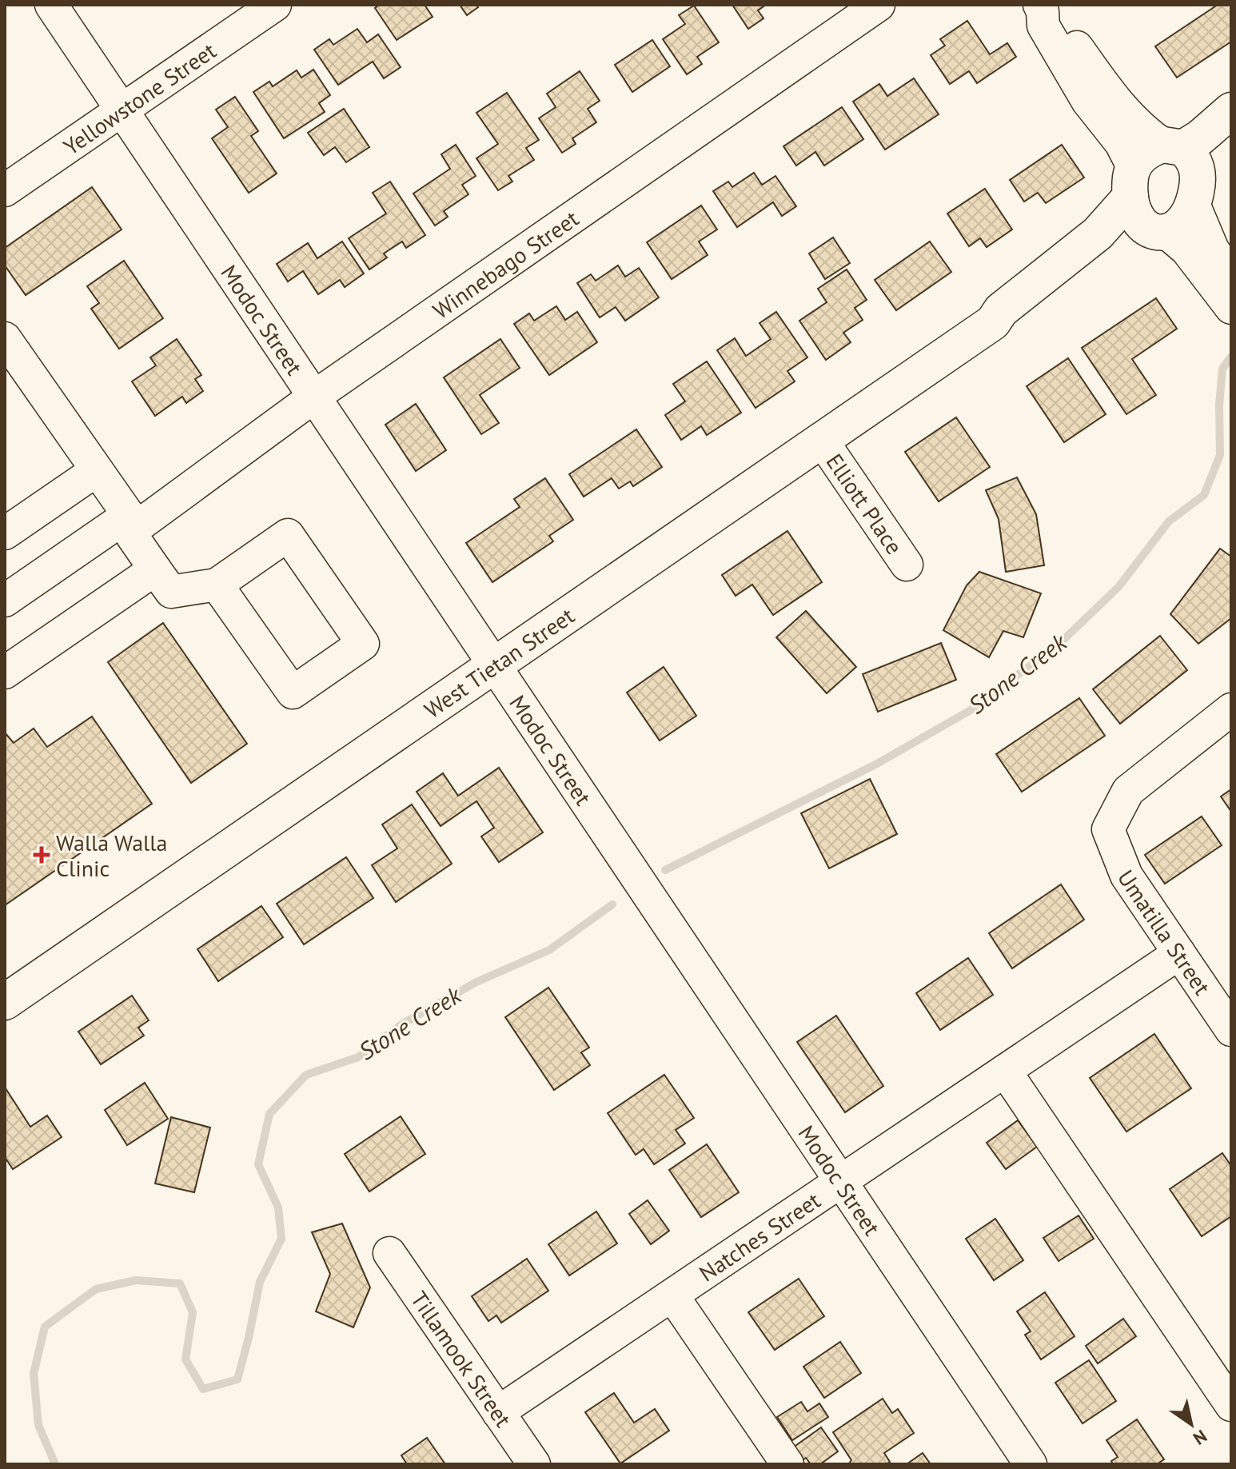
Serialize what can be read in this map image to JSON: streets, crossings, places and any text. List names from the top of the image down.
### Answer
{
  "streets": {
    "main road": ["West Tietan Street"],
    "street": [
      "Yellowstone Street",
      "Winnebago Street",
      "Modoc Street",
      "Elliott Place",
      "Umatilla Street",
      "Natches Street",
      "Tillamook Street"
    ]
  },
  "crossings": [
    ["Yellowstone Street", "Modoc Street"],
    ["Winnebago Street", "Modoc Street"],
    ["Modoc Street", "West Tietan Street"],
    ["Modoc Street", "Natches Street"],
    ["Elliott Place", "West Tietan Street"],
    ["Umatilla Street", "Natches Street"],
    ["Natches Street", "Tillamook Street"]
  ],
  "water": ["Stone Creek"],
  "places": {
    "health": ["Walla Walla Clinic"]
  },
  "north": "bottom right"
}
